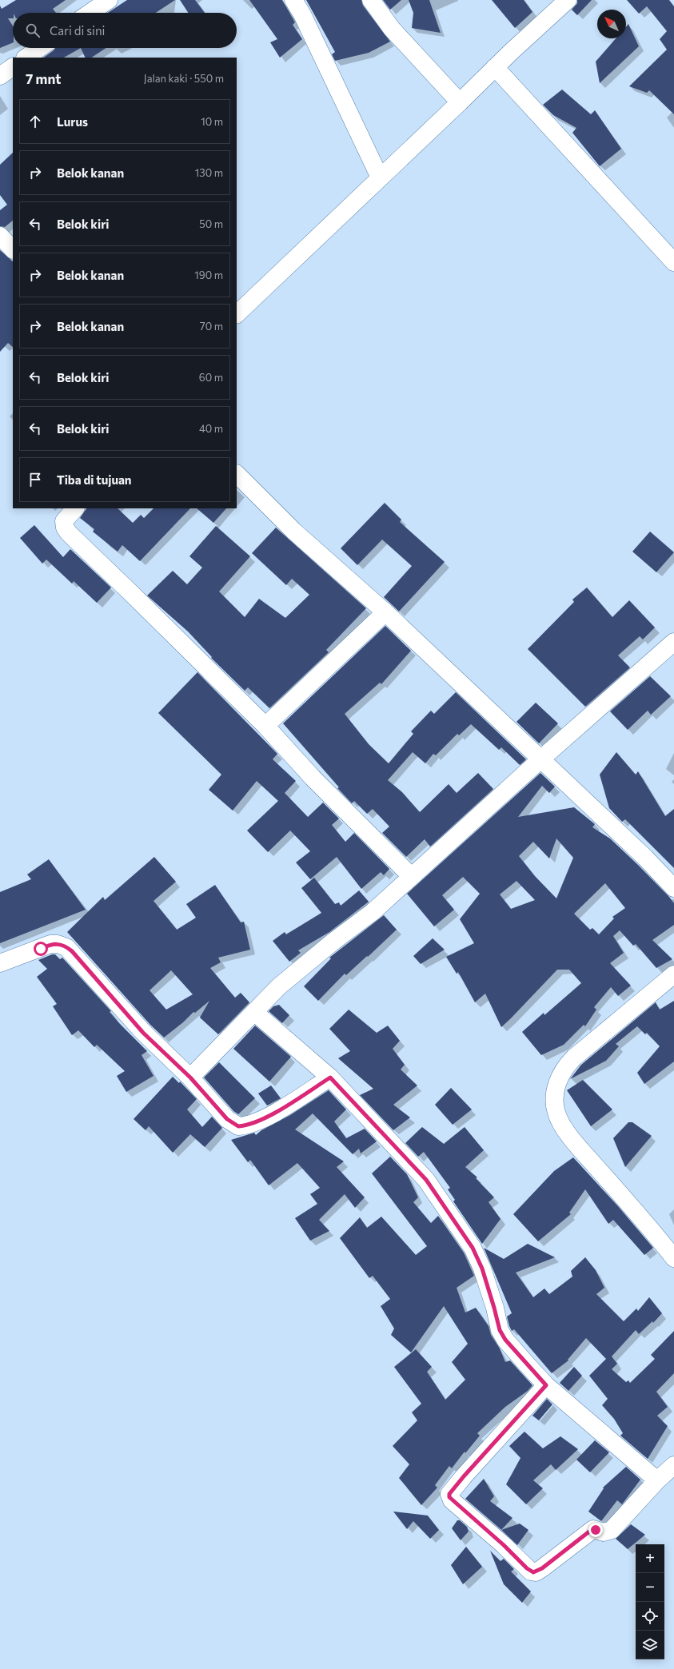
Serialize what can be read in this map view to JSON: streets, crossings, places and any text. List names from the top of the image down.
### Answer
{
  "north": "top left",
  "page": {
    "search": "Cari di sini",
    "heading": ["7 mnt", "Jalan kaki · 550 m"],
    "list": [
      ["Lurus", "10 m"],
      ["Belok kanan", "130 m"],
      ["Belok kiri", "50 m"],
      ["Belok kanan", "190 m"],
      ["Belok kanan", "70 m"],
      ["Belok kiri", "60 m"],
      ["Belok kiri", "40 m"],
      "Tiba di tujuan"
    ],
    "map_buttons": ["+", "−"]
  }
}
